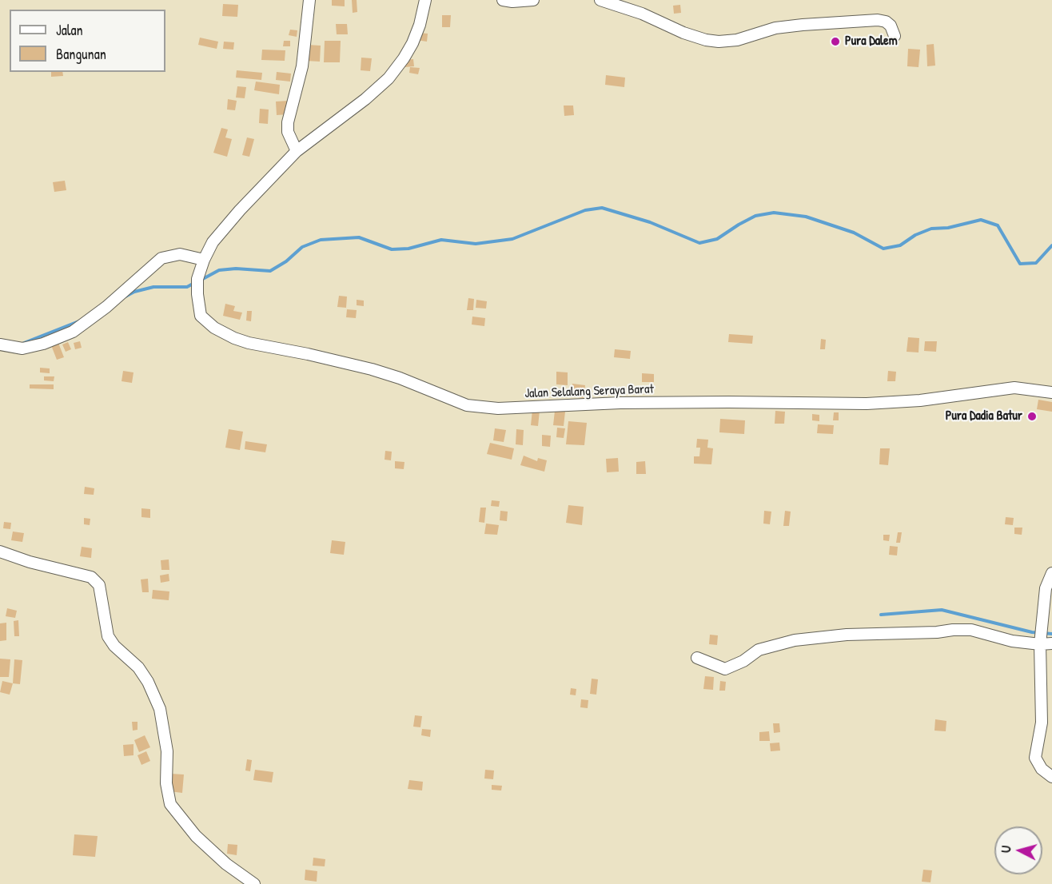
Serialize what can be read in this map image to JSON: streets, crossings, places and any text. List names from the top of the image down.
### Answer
{
  "streets": {
    "street": ["Jalan Selalang Seraya Barat"]
  },
  "places": ["Pura Dalem", "Pura Dadia Batur"],
  "legend": ["Jalan", "Bangunan"],
  "north": "left"
}
